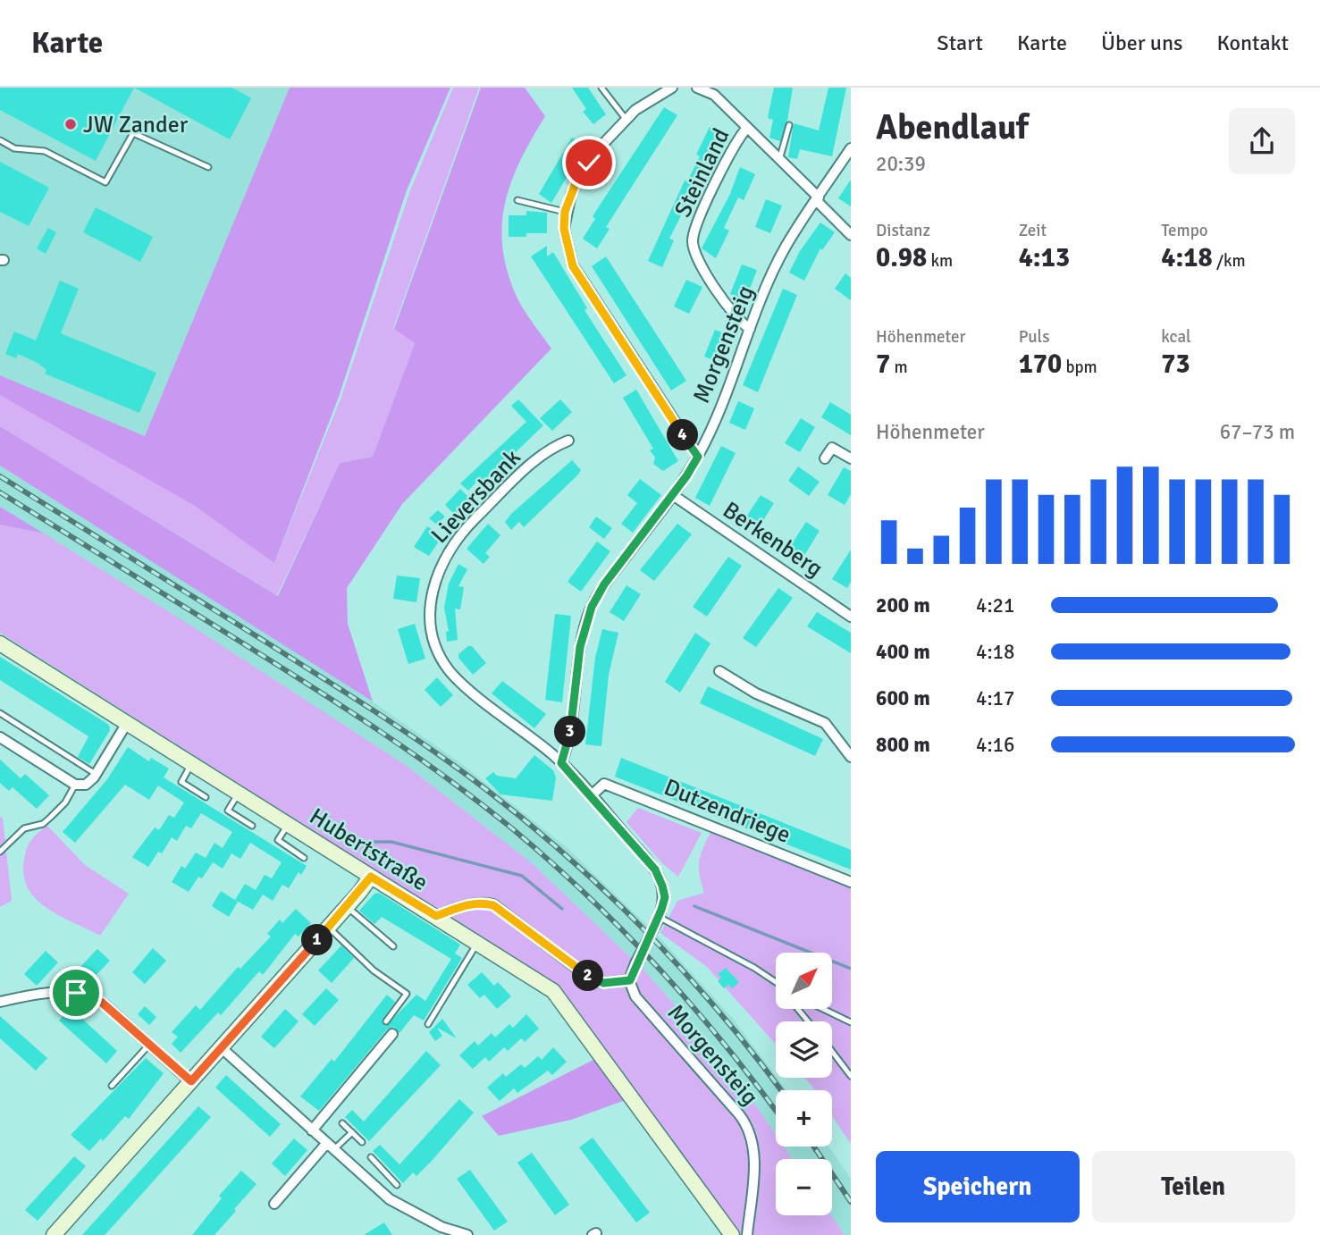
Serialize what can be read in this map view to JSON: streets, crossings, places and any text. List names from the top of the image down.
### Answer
{
  "streets": {
    "street": [
      "Steinland",
      "Morgensteig",
      "Lieversbank",
      "Berkenberg",
      "Dutzendriege",
      "Hubertstraße"
    ]
  },
  "crossings": [
    ["Steinland", "Morgensteig"],
    ["Morgensteig", "Lieversbank"],
    ["Morgensteig", "Berkenberg"]
  ],
  "places": ["JW Zander"],
  "north": "top right",
  "page": {
    "header": "Karte",
    "nav": [
      "Start",
      "Karte",
      "Über uns",
      "Kontakt"
    ],
    "heading": ["Abendlauf", "20:39"],
    "stats": [
      ["Distanz", "0.98 km"],
      ["Zeit", "4:13"],
      ["Tempo", "4:18 /km"],
      ["Höhenmeter", "7 m"],
      ["Puls", "170 bpm"],
      ["kcal", "73"]
    ],
    "chart": ["Höhenmeter", "67–73 m"],
    "pins": [
      "4",
      "3",
      "1",
      "2"
    ],
    "list": [
      {
        "name": "200 m",
        "note": "4:21"
      },
      {
        "name": "400 m",
        "note": "4:18"
      },
      {
        "name": "600 m",
        "note": "4:17"
      },
      {
        "name": "800 m",
        "note": "4:16"
      }
    ],
    "map_buttons": ["+", "−"],
    "buttons": ["Speichern", "Teilen"]
  }
}
